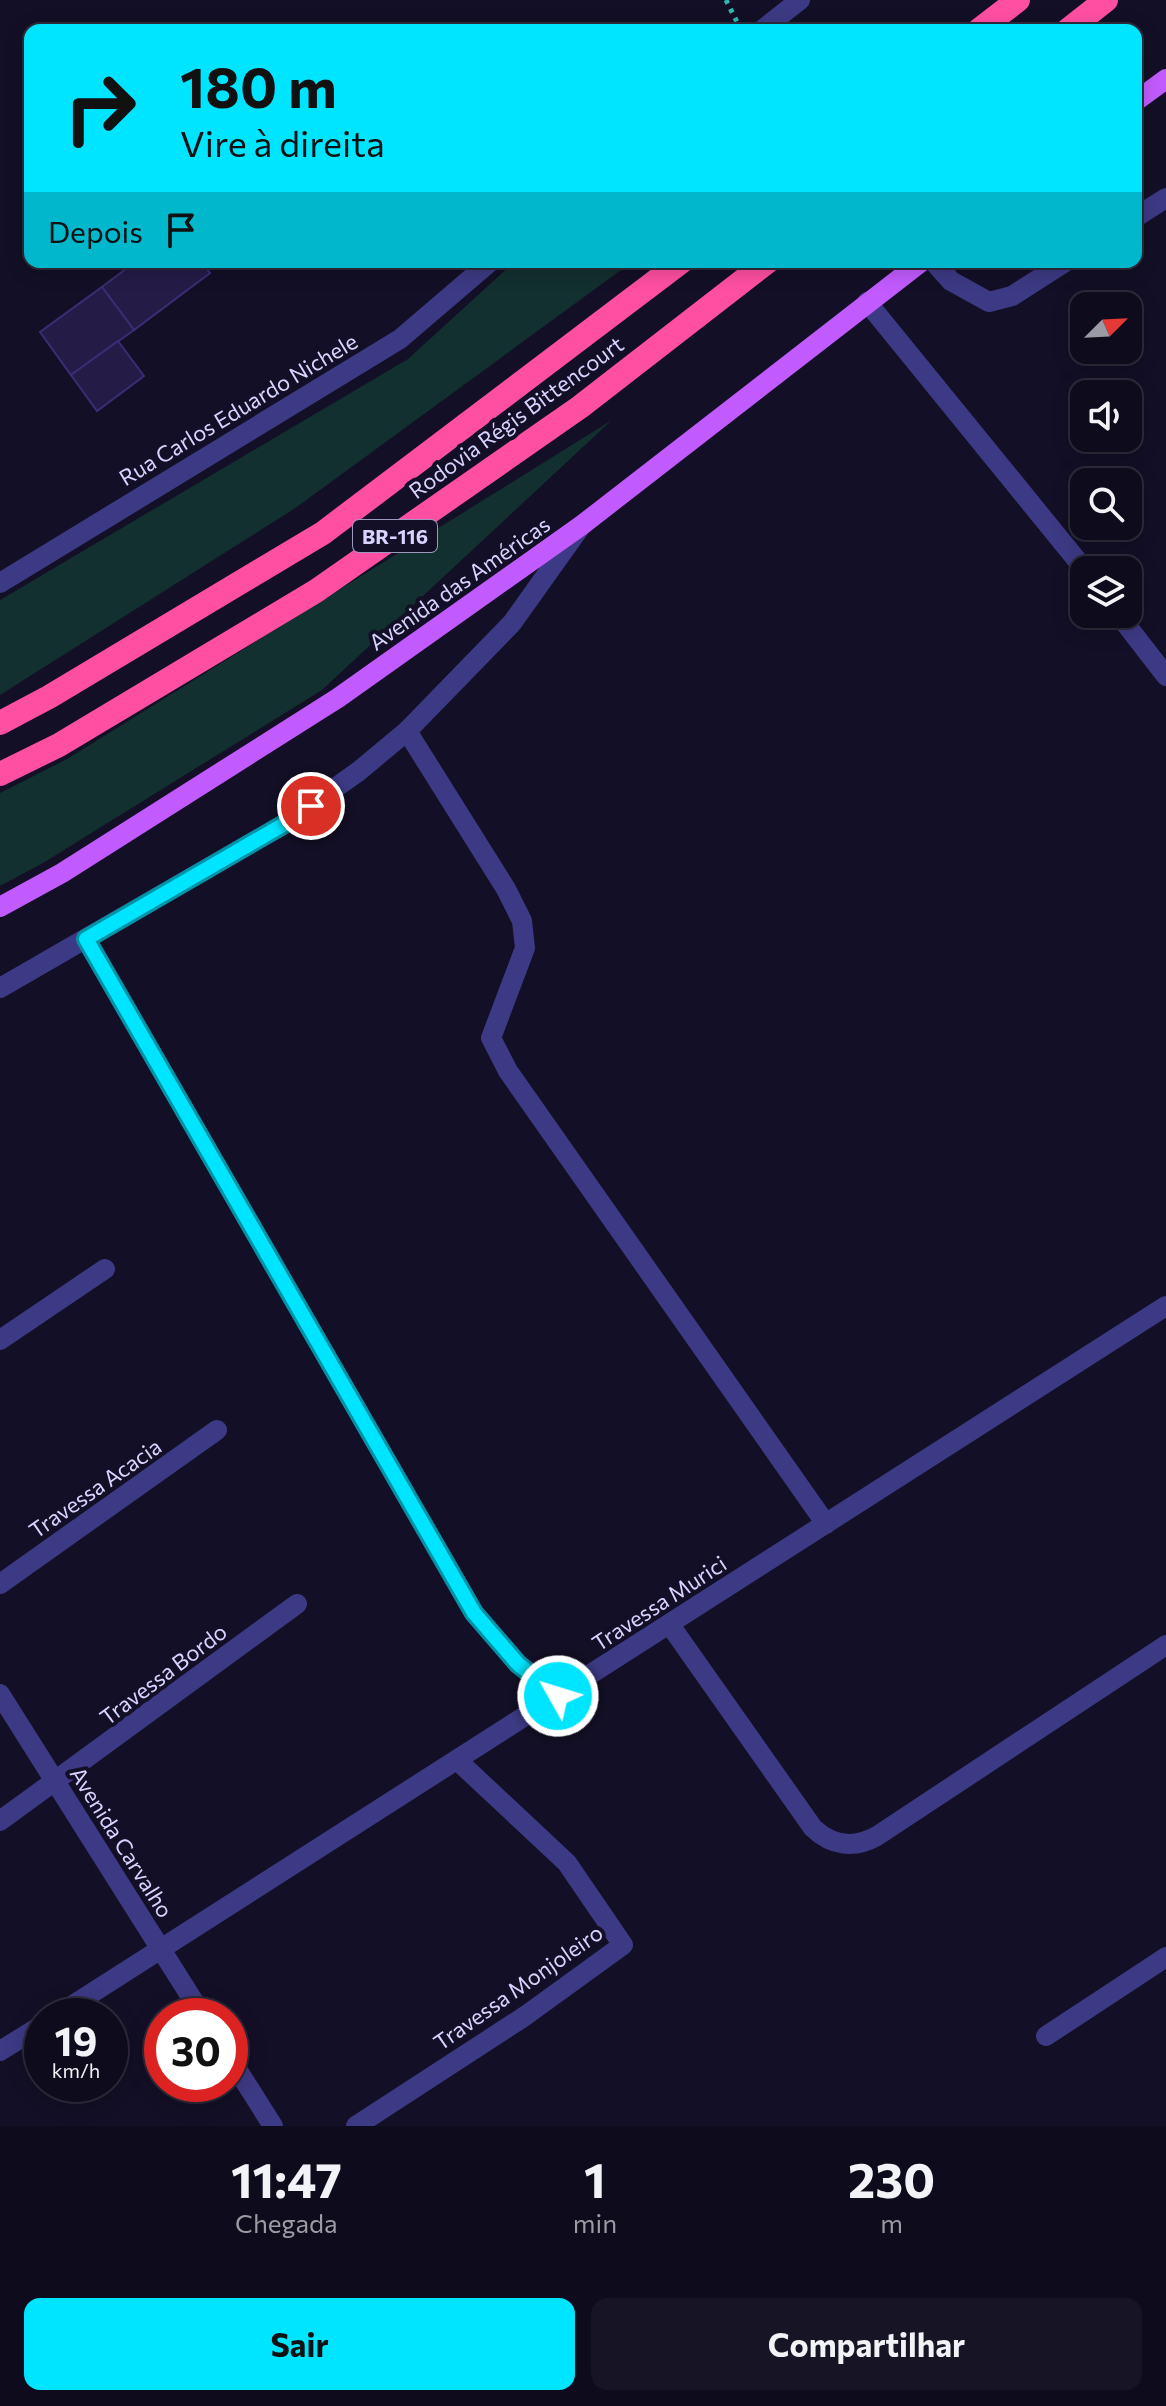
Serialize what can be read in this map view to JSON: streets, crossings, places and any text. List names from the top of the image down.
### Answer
{
  "streets": {
    "highway": ["Rodovia Régis Bittencourt", "BR-116"],
    "main road": ["Avenida das Américas"],
    "street": [
      "Rua Carlos Eduardo Nichele",
      "Travessa Acacia",
      "Travessa Murici",
      "Travessa Bordo",
      "Avenida Carvalho",
      "Travessa Monjoleiro"
    ]
  },
  "crossings": [
    ["Travessa Murici", "Avenida Carvalho"],
    ["Travessa Murici", "Travessa Monjoleiro"],
    ["Travessa Bordo", "Avenida Carvalho"]
  ],
  "north": "top right",
  "page": {
    "turn": ["180 m", "Vire à direita"],
    "then": "Depois",
    "speed": "19 km/h",
    "limit": "30",
    "eta": [
      "11:47",
      "Chegada",
      "1",
      "min",
      "230",
      "m"
    ],
    "buttons": ["Sair", "Compartilhar"]
  }
}
